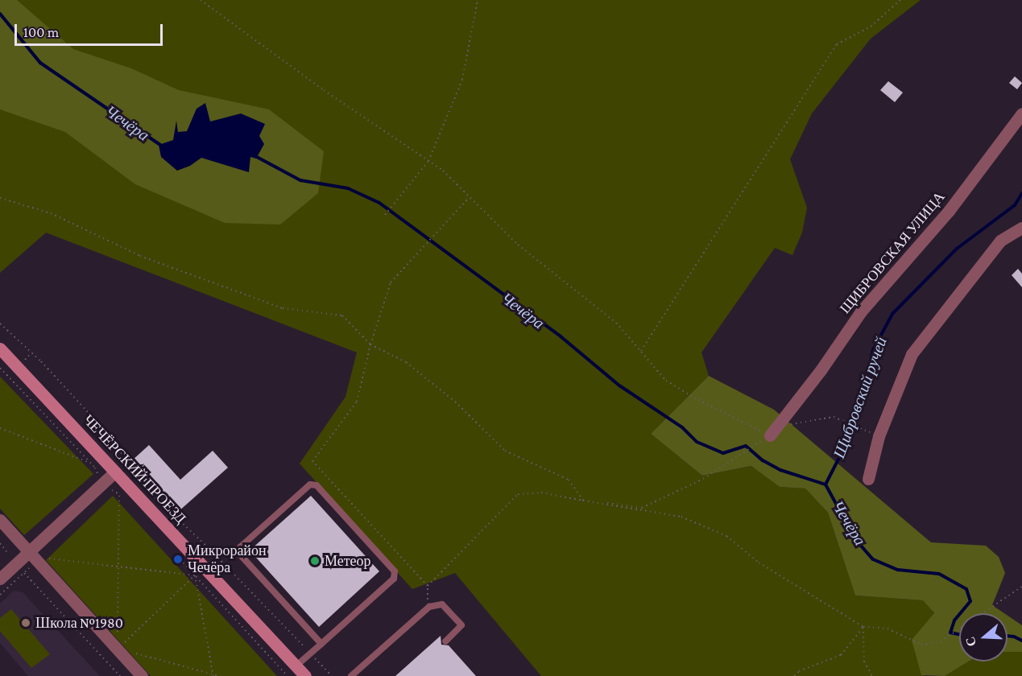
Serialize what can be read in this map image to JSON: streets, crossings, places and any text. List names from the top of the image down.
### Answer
{
  "streets": {
    "main road": ["ЧЕЧЁРСКИЙ ПРОЕЗД"],
    "street": ["ЩИБРОВСКАЯ УЛИЦА"]
  },
  "water": ["Чечёра", "Щибровский ручей"],
  "places": ["Микрорайон Чечёра", "Метеор", "Школа №1980"],
  "scale_bar": "100 m",
  "north": "left"
}
